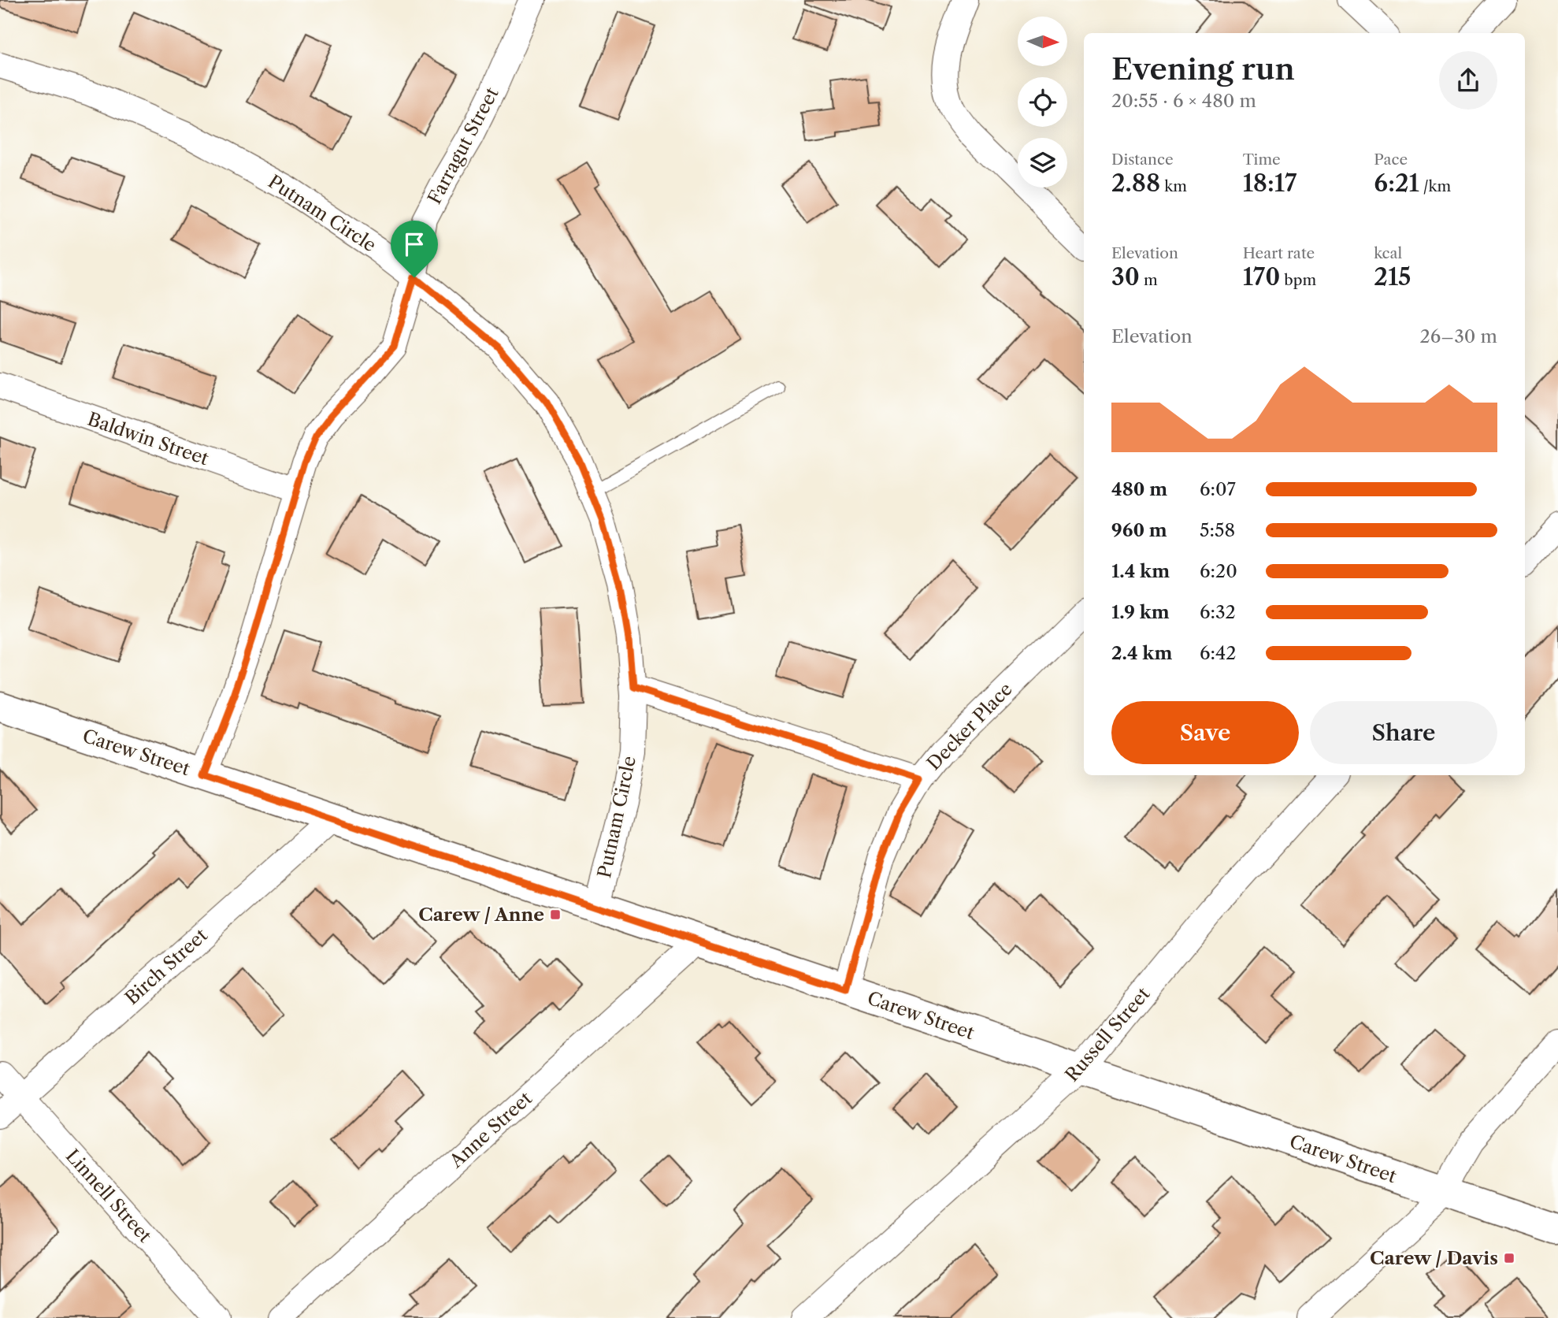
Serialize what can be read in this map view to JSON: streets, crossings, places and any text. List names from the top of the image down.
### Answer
{
  "streets": {
    "street": [
      "Farragut Street",
      "Putnam Circle",
      "Baldwin Street",
      "Decker Place",
      "Carew Street",
      "Birch Street",
      "Russell Street",
      "Anne Street",
      "Linnell Street"
    ]
  },
  "crossings": [
    ["Farragut Street", "Putnam Circle"],
    ["Farragut Street", "Baldwin Street"],
    ["Farragut Street", "Carew Street"],
    ["Putnam Circle", "Carew Street"],
    ["Decker Place", "Carew Street"],
    ["Carew Street", "Birch Street"],
    ["Carew Street", "Russell Street"],
    ["Carew Street", "Anne Street"],
    ["Birch Street", "Linnell Street"]
  ],
  "places": {
    "transit": ["Carew / Anne", "Carew / Davis"]
  },
  "north": "right",
  "page": {
    "heading": ["Evening run", "20:55 · 6 × 480 m"],
    "stats": [
      ["Distance", "2.88 km"],
      ["Time", "18:17"],
      ["Pace", "6:21 /km"],
      ["Elevation", "30 m"],
      ["Heart rate", "170 bpm"],
      ["kcal", "215"]
    ],
    "chart": ["Elevation", "26–30 m"],
    "list": [
      {
        "name": "480 m",
        "note": "6:07"
      },
      {
        "name": "960 m",
        "note": "5:58"
      },
      {
        "name": "1.4 km",
        "note": "6:20"
      },
      {
        "name": "1.9 km",
        "note": "6:32"
      },
      {
        "name": "2.4 km",
        "note": "6:42"
      }
    ],
    "buttons": ["Save", "Share"]
  }
}
